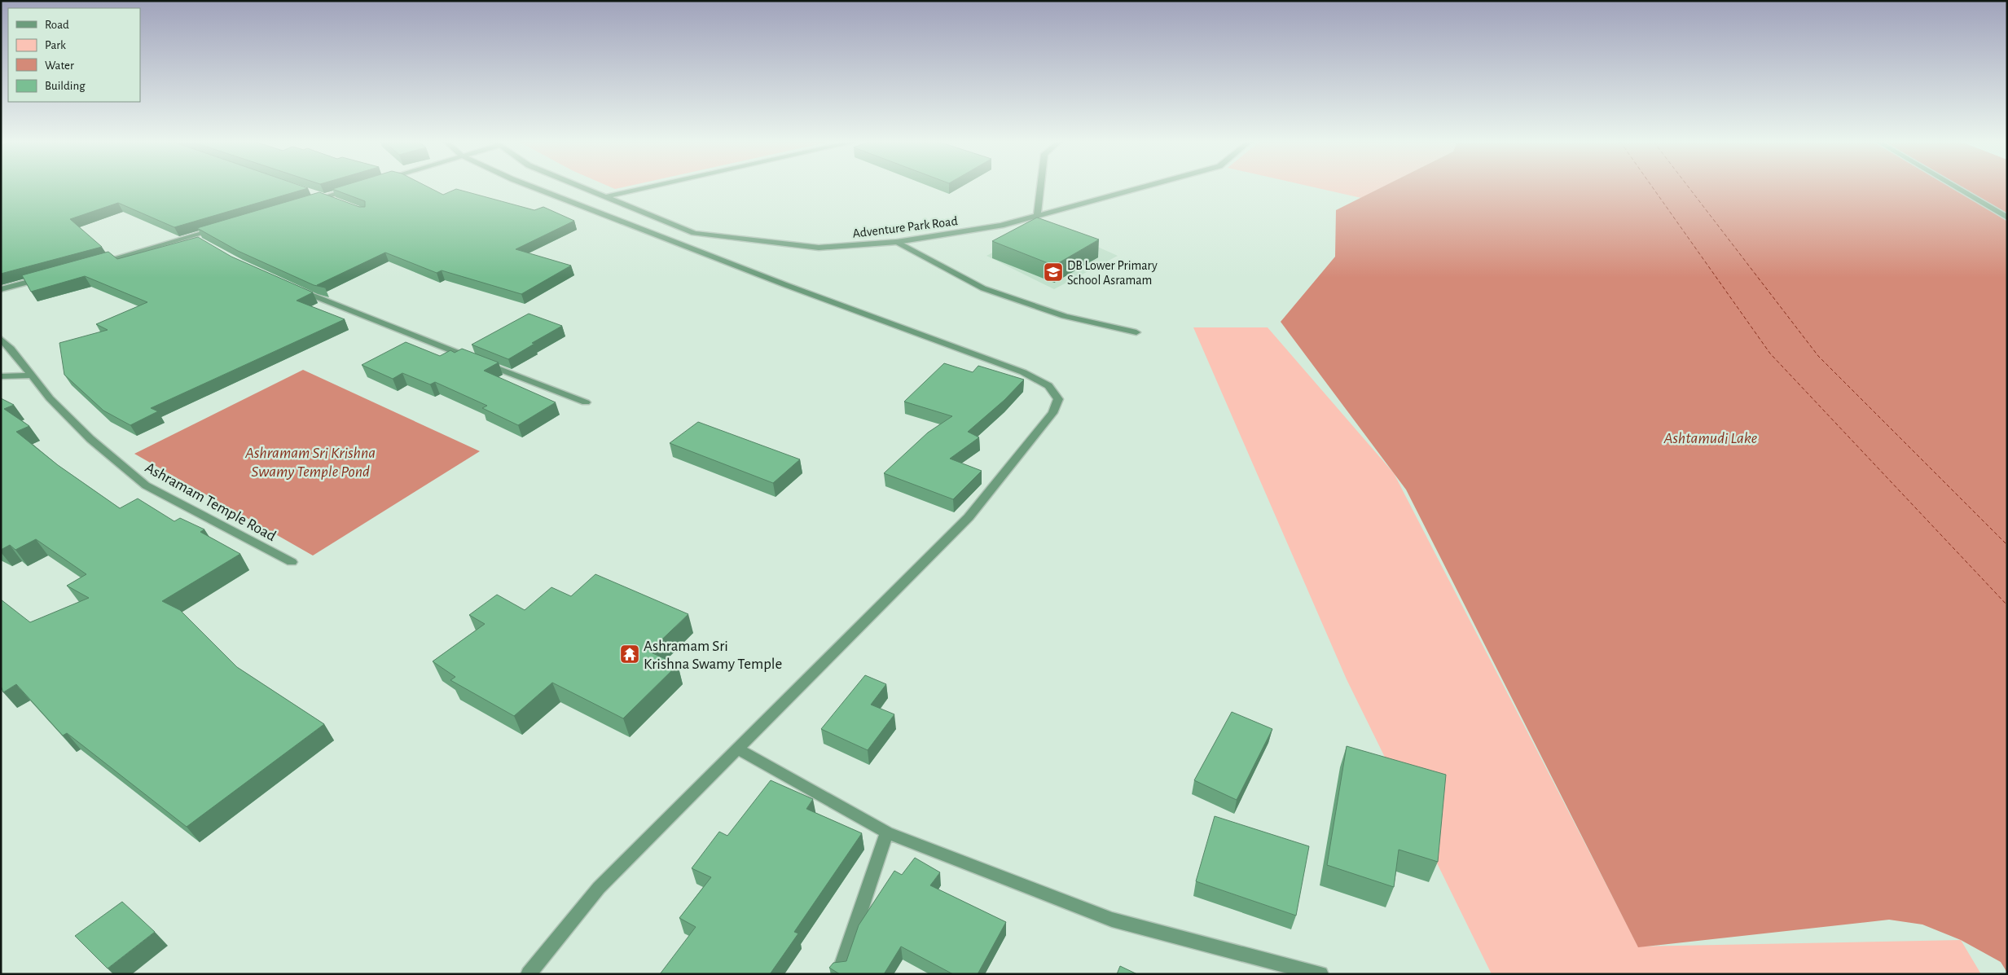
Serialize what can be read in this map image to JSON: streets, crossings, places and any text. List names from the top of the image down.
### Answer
{
  "streets": {
    "street": ["Adventure Park Road", "Ashramam Temple Road"]
  },
  "water": ["Ashtamudi Lake", "Ashramam Sri Krishna Swamy Temple Pond"],
  "places": {
    "school or university": ["DB Lower Primary School Asramam"],
    "temple": ["Ashramam Sri Krishna Swamy Temple"]
  },
  "legend": [
    "Road",
    "Park",
    "Water",
    "Building"
  ]
}
